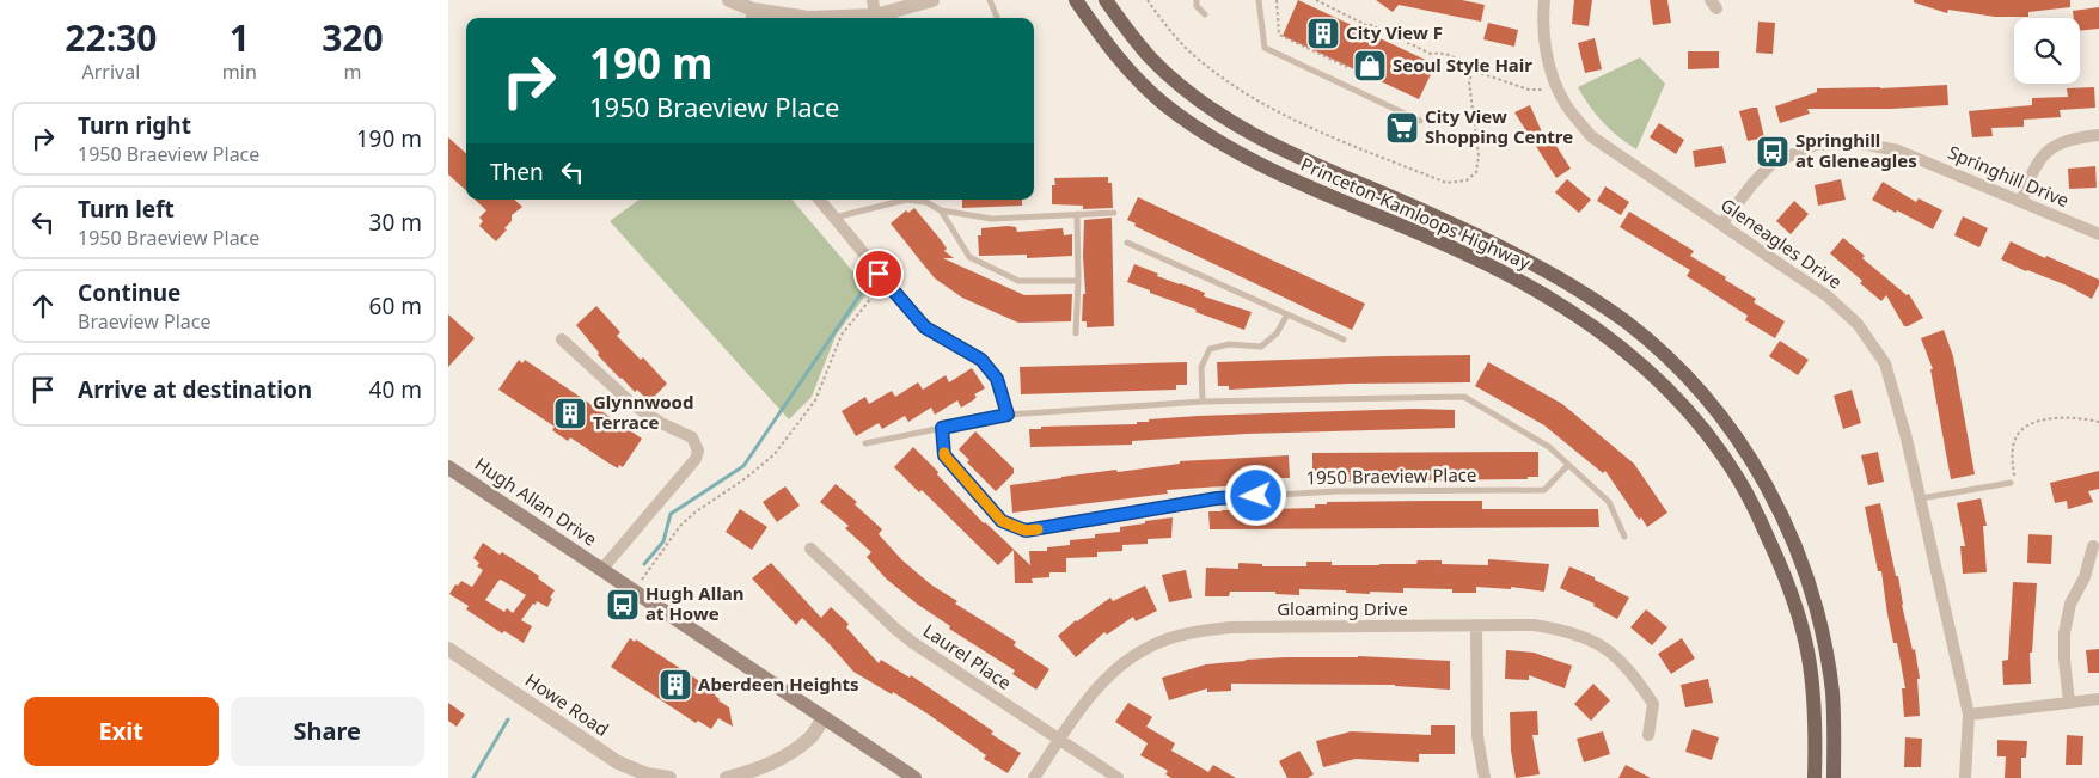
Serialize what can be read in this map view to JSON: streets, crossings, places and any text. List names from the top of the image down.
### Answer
{
  "streets": {
    "main road": ["Princeton-Kamloops Highway", "Hugh Allan Drive"],
    "street": [
      "Springhill Drive",
      "Gleneagles Drive",
      "Gloaming Drive",
      "Laurel Place",
      "Howe Road"
    ],
    "lane": ["1950 Braeview Place"]
  },
  "crossings": [
    ["Springhill Drive", "Gleneagles Drive"],
    ["Gloaming Drive", "Laurel Place"]
  ],
  "places": {
    "building": ["City View F", "Glynnwood Terrace", "Aberdeen Heights"],
    "shop": ["Seoul Style Hair"],
    "supermarket": ["City View Shopping Centre"],
    "bus stop": ["Springhill at Gleneagles", "Hugh Allan at Howe"]
  },
  "page": {
    "eta": [
      "22:30",
      "Arrival",
      "1",
      "min",
      "320",
      "m"
    ],
    "turn": ["190 m", "1950 Braeview Place"],
    "list": [
      {
        "name": "Turn right",
        "note": "1950 Braeview Place",
        "value": "190 m"
      },
      {
        "name": "Turn left",
        "note": "1950 Braeview Place",
        "value": "30 m"
      },
      {
        "name": "Continue",
        "note": "Braeview Place",
        "value": "60 m"
      },
      {
        "name": "Arrive at destination",
        "value": "40 m"
      }
    ],
    "then": "Then",
    "buttons": ["Exit", "Share"]
  }
}
